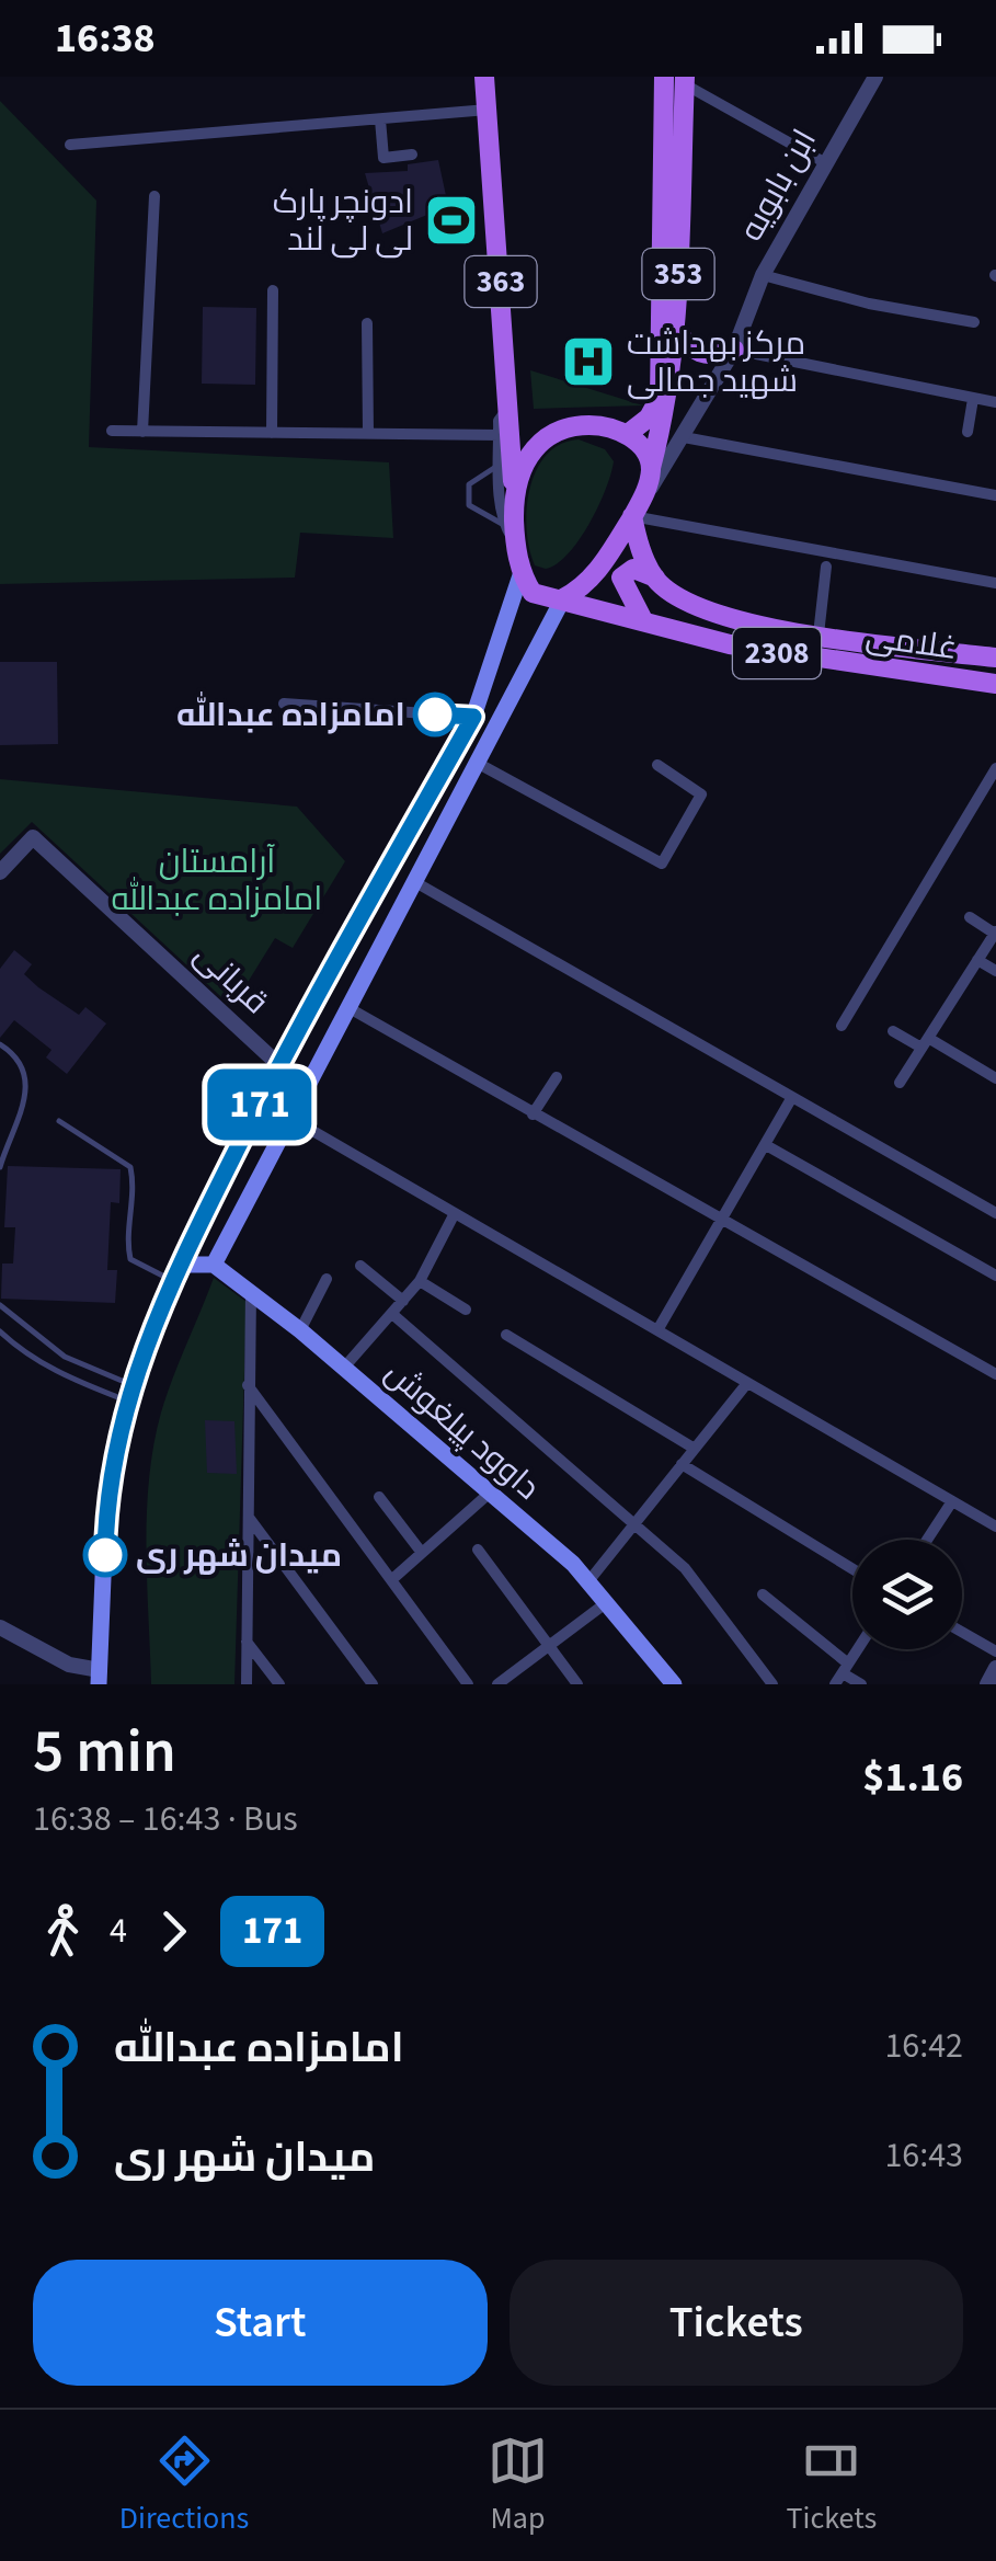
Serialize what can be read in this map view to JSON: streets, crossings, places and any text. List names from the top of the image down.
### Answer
{
  "streets": {
    "main road": [
      "353",
      "363",
      "غلامی",
      "2308",
      "داوود پیلغوش"
    ],
    "street": ["ابن بابویه", "قربانی"]
  },
  "crossings": [
    ["ابن بابویه", "353"],
    ["ابن بابویه", "363"],
    ["ابن بابویه", "غلامی"],
    ["353", "363"],
    ["353", "غلامی"],
    ["363", "غلامی"]
  ],
  "parks": ["آرامستان امامزاده عبدالله"],
  "places": {
    "sports": ["ادونچر پارک لی لی لند"],
    "hospital": ["مرکز بهداشت شهید جمالی"],
    "other": ["امامزاده عبدالله", "میدان شهر ری"]
  },
  "lines": ["bus line 171"],
  "page": {
    "status": "16:38",
    "on_map": "171",
    "heading": ["5 min", "16:38 – 16:43 · Bus", "$1.16"],
    "legs": ["4", "171"],
    "list": [
      {
        "name": "امامزاده عبدالله",
        "value": "16:42"
      },
      {
        "name": "میدان شهر ری",
        "value": "16:43"
      }
    ],
    "buttons": ["Start", "Tickets"],
    "tabs": ["Directions", "Map", "Tickets"]
  }
}
